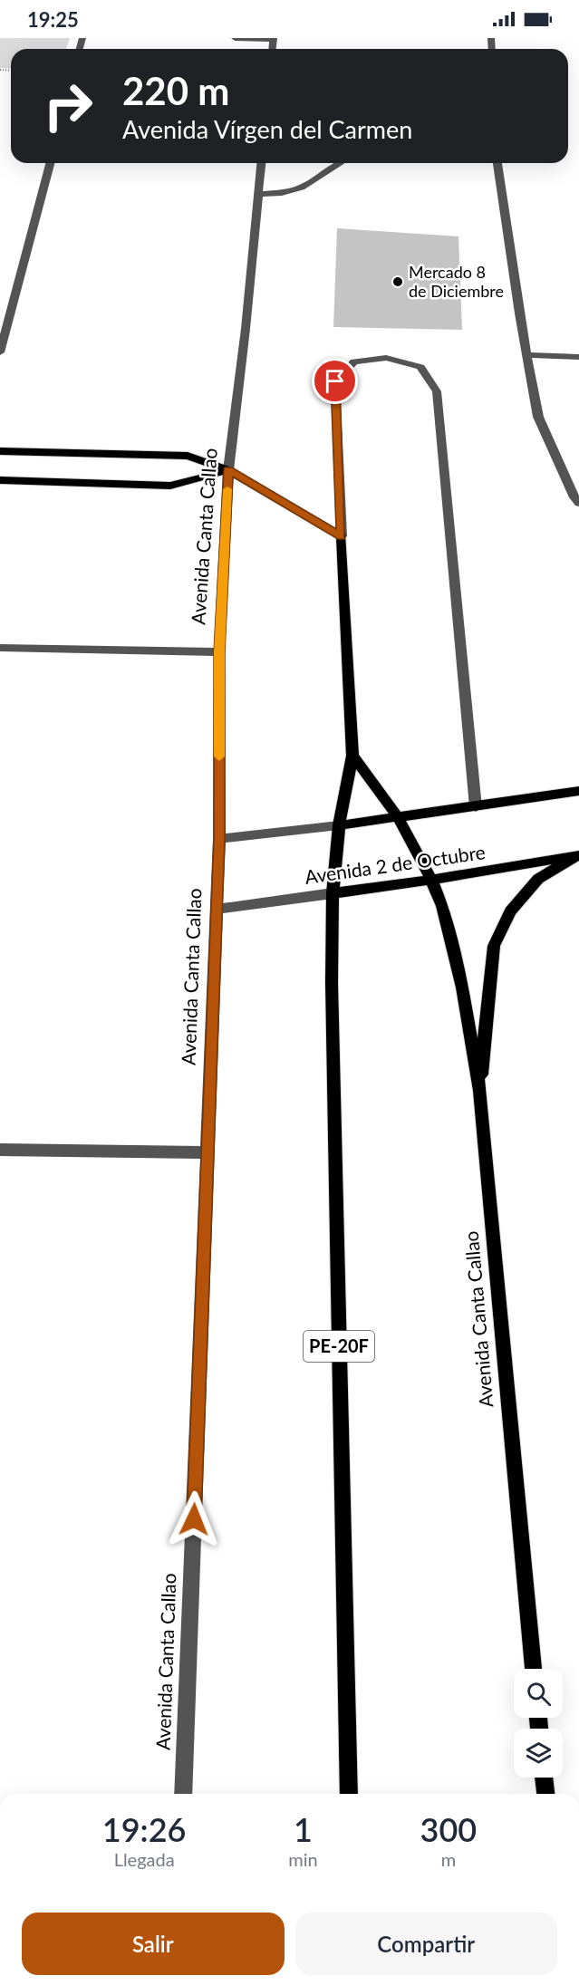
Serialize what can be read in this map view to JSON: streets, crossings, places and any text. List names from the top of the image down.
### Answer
{
  "streets": {
    "main road": ["Avenida Canta Callao", "Avenida 2 de Octubre", "PE-20F"]
  },
  "crossings": [
    ["Avenida Canta Callao", "Avenida 2 de Octubre"],
    ["Avenida Canta Callao", "PE-20F"],
    ["Avenida 2 de Octubre", "PE-20F"]
  ],
  "places": ["Mercado 8 de Diciembre"],
  "page": {
    "status": "19:25",
    "turn": ["220 m", "Avenida Vírgen del Carmen"],
    "eta": [
      "19:26",
      "Llegada",
      "1",
      "min",
      "300",
      "m"
    ],
    "buttons": ["Salir", "Compartir"]
  }
}
